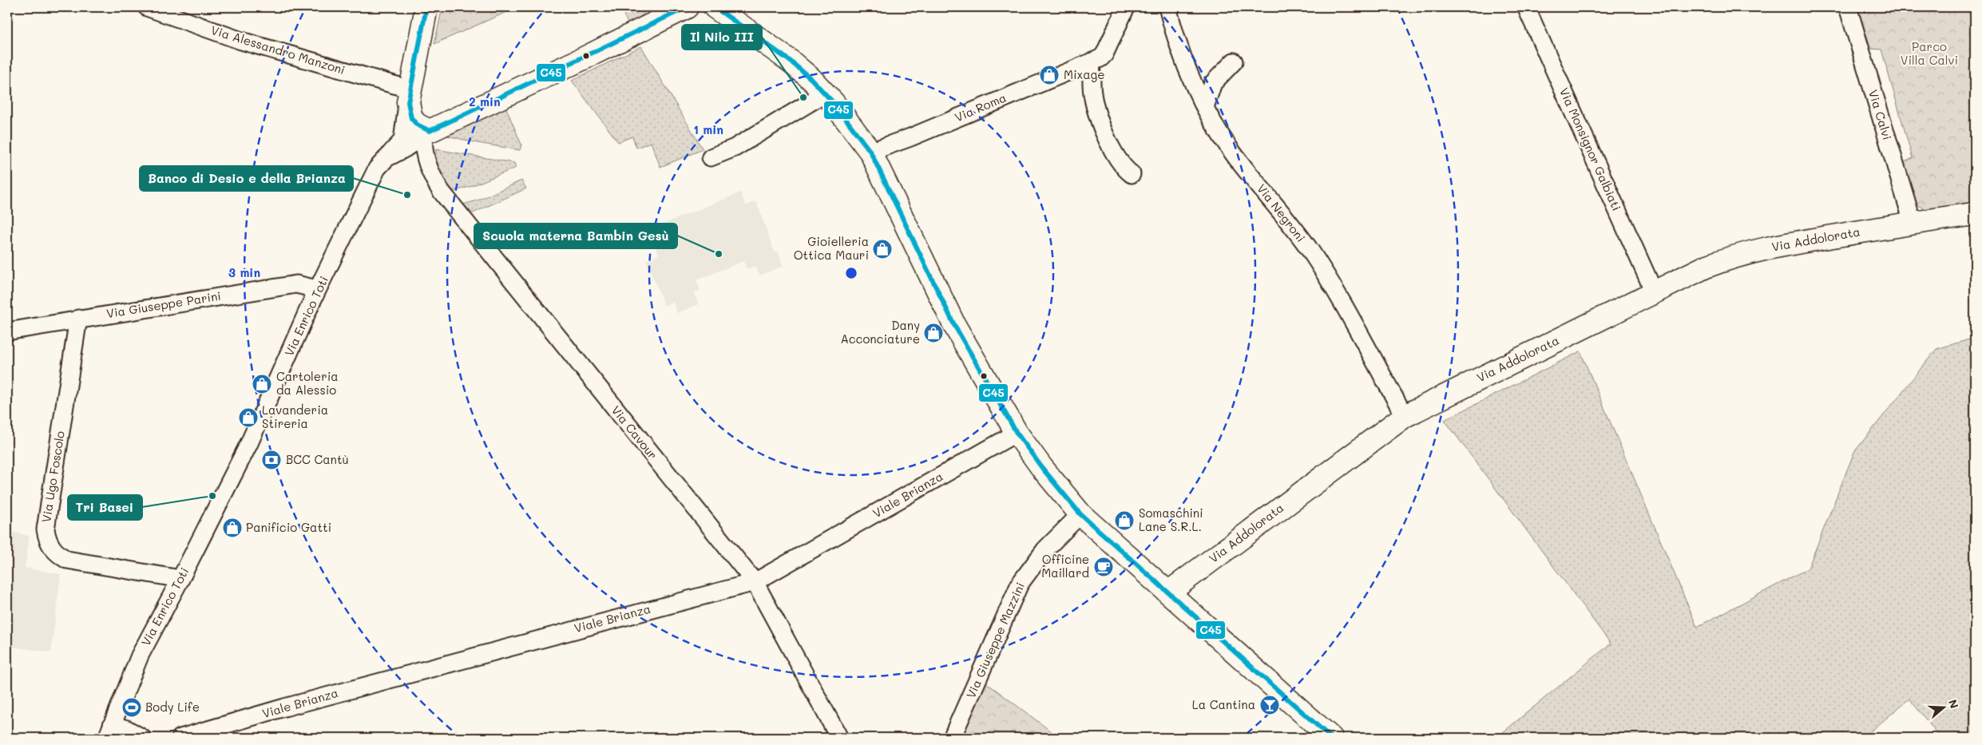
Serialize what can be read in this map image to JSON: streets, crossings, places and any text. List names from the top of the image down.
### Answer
{
  "streets": {
    "street": [
      "Via Alessandro Manzoni",
      "Via Roma",
      "Via Calvi",
      "Via Monsignor Galbiati",
      "Via Negroni",
      "Via Addolorata",
      "Via Giuseppe Parini",
      "Via Enrico Toti",
      "Via Cavour",
      "Via Ugo Foscolo",
      "Viale Brianza",
      "Via Giuseppe Mazzini"
    ]
  },
  "crossings": [
    ["Via Calvi", "Via Addolorata"],
    ["Via Monsignor Galbiati", "Via Addolorata"],
    ["Via Negroni", "Via Addolorata"],
    ["Via Giuseppe Parini", "Via Enrico Toti"],
    ["Via Giuseppe Parini", "Via Ugo Foscolo"],
    ["Via Enrico Toti", "Via Cavour"],
    ["Via Enrico Toti", "Via Ugo Foscolo"],
    ["Via Cavour", "Viale Brianza"]
  ],
  "parks": ["Parco Villa Calvi"],
  "places": {
    "shop": [
      "Mixage",
      "Gioielleria Ottica Mauri",
      "Dany Acconciature",
      "Cartoleria da Alessio",
      "Lavanderia Stireria",
      "Somaschini Lane S.R.L.",
      "Panificio Gatti"
    ],
    "other": [
      "Il Nilo III",
      "Banco di Desio e della Brianza",
      "Scuola materna Bambin Gesù",
      "Tri Basei"
    ],
    "bank": ["BCC Cantù"],
    "cafe": ["Officine Maillard"],
    "bar": ["La Cantina"],
    "sports": ["Body Life"]
  },
  "lines": ["transit line C45"],
  "north": "right",
  "rings": ["2 min", "1 min", "3 min"]
}
